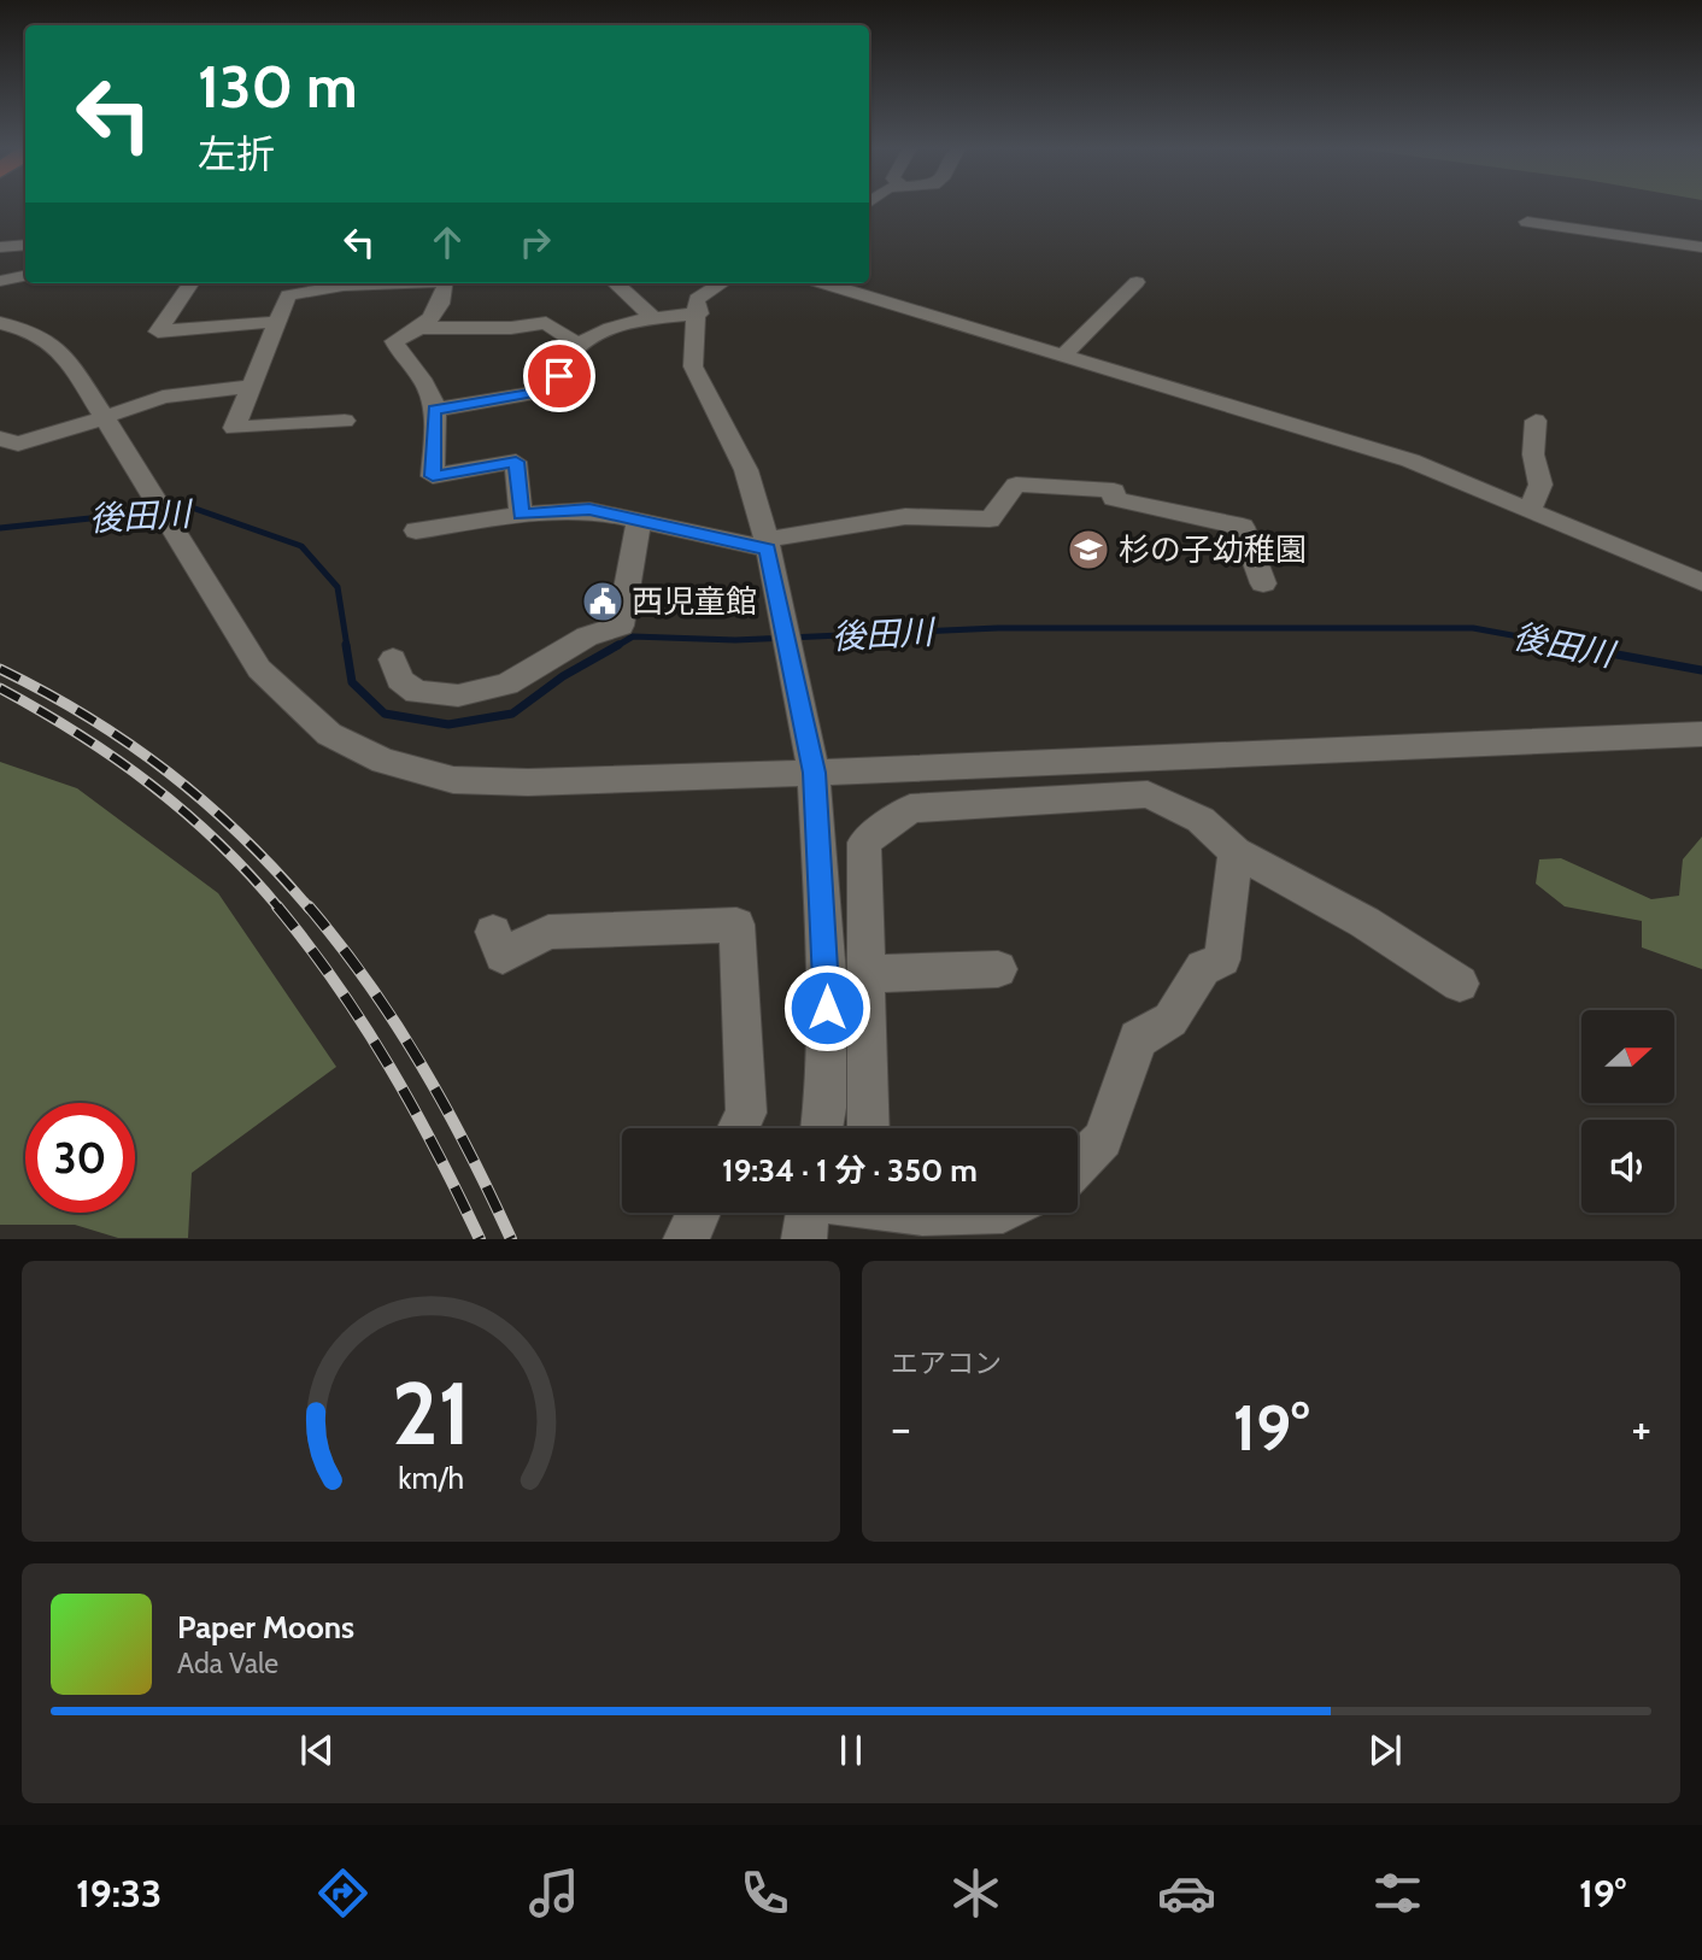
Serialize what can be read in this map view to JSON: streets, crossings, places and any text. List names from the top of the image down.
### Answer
{
  "water": ["後田川"],
  "places": {
    "school or university": ["杉の子幼稚園"],
    "public building": ["西児童館"]
  },
  "north": "right",
  "page": {
    "turn": ["130 m", "左折"],
    "limit": "30",
    "trip": "19:34 · 1 分 · 350 m",
    "tile": "エアコン",
    "heat": ["−", "19°", "+"],
    "song": ["Paper Moons", "Ada Vale"],
    "tabs": ["19:33", "19°"],
    "gauge": ["21", "km/h"]
  }
}
